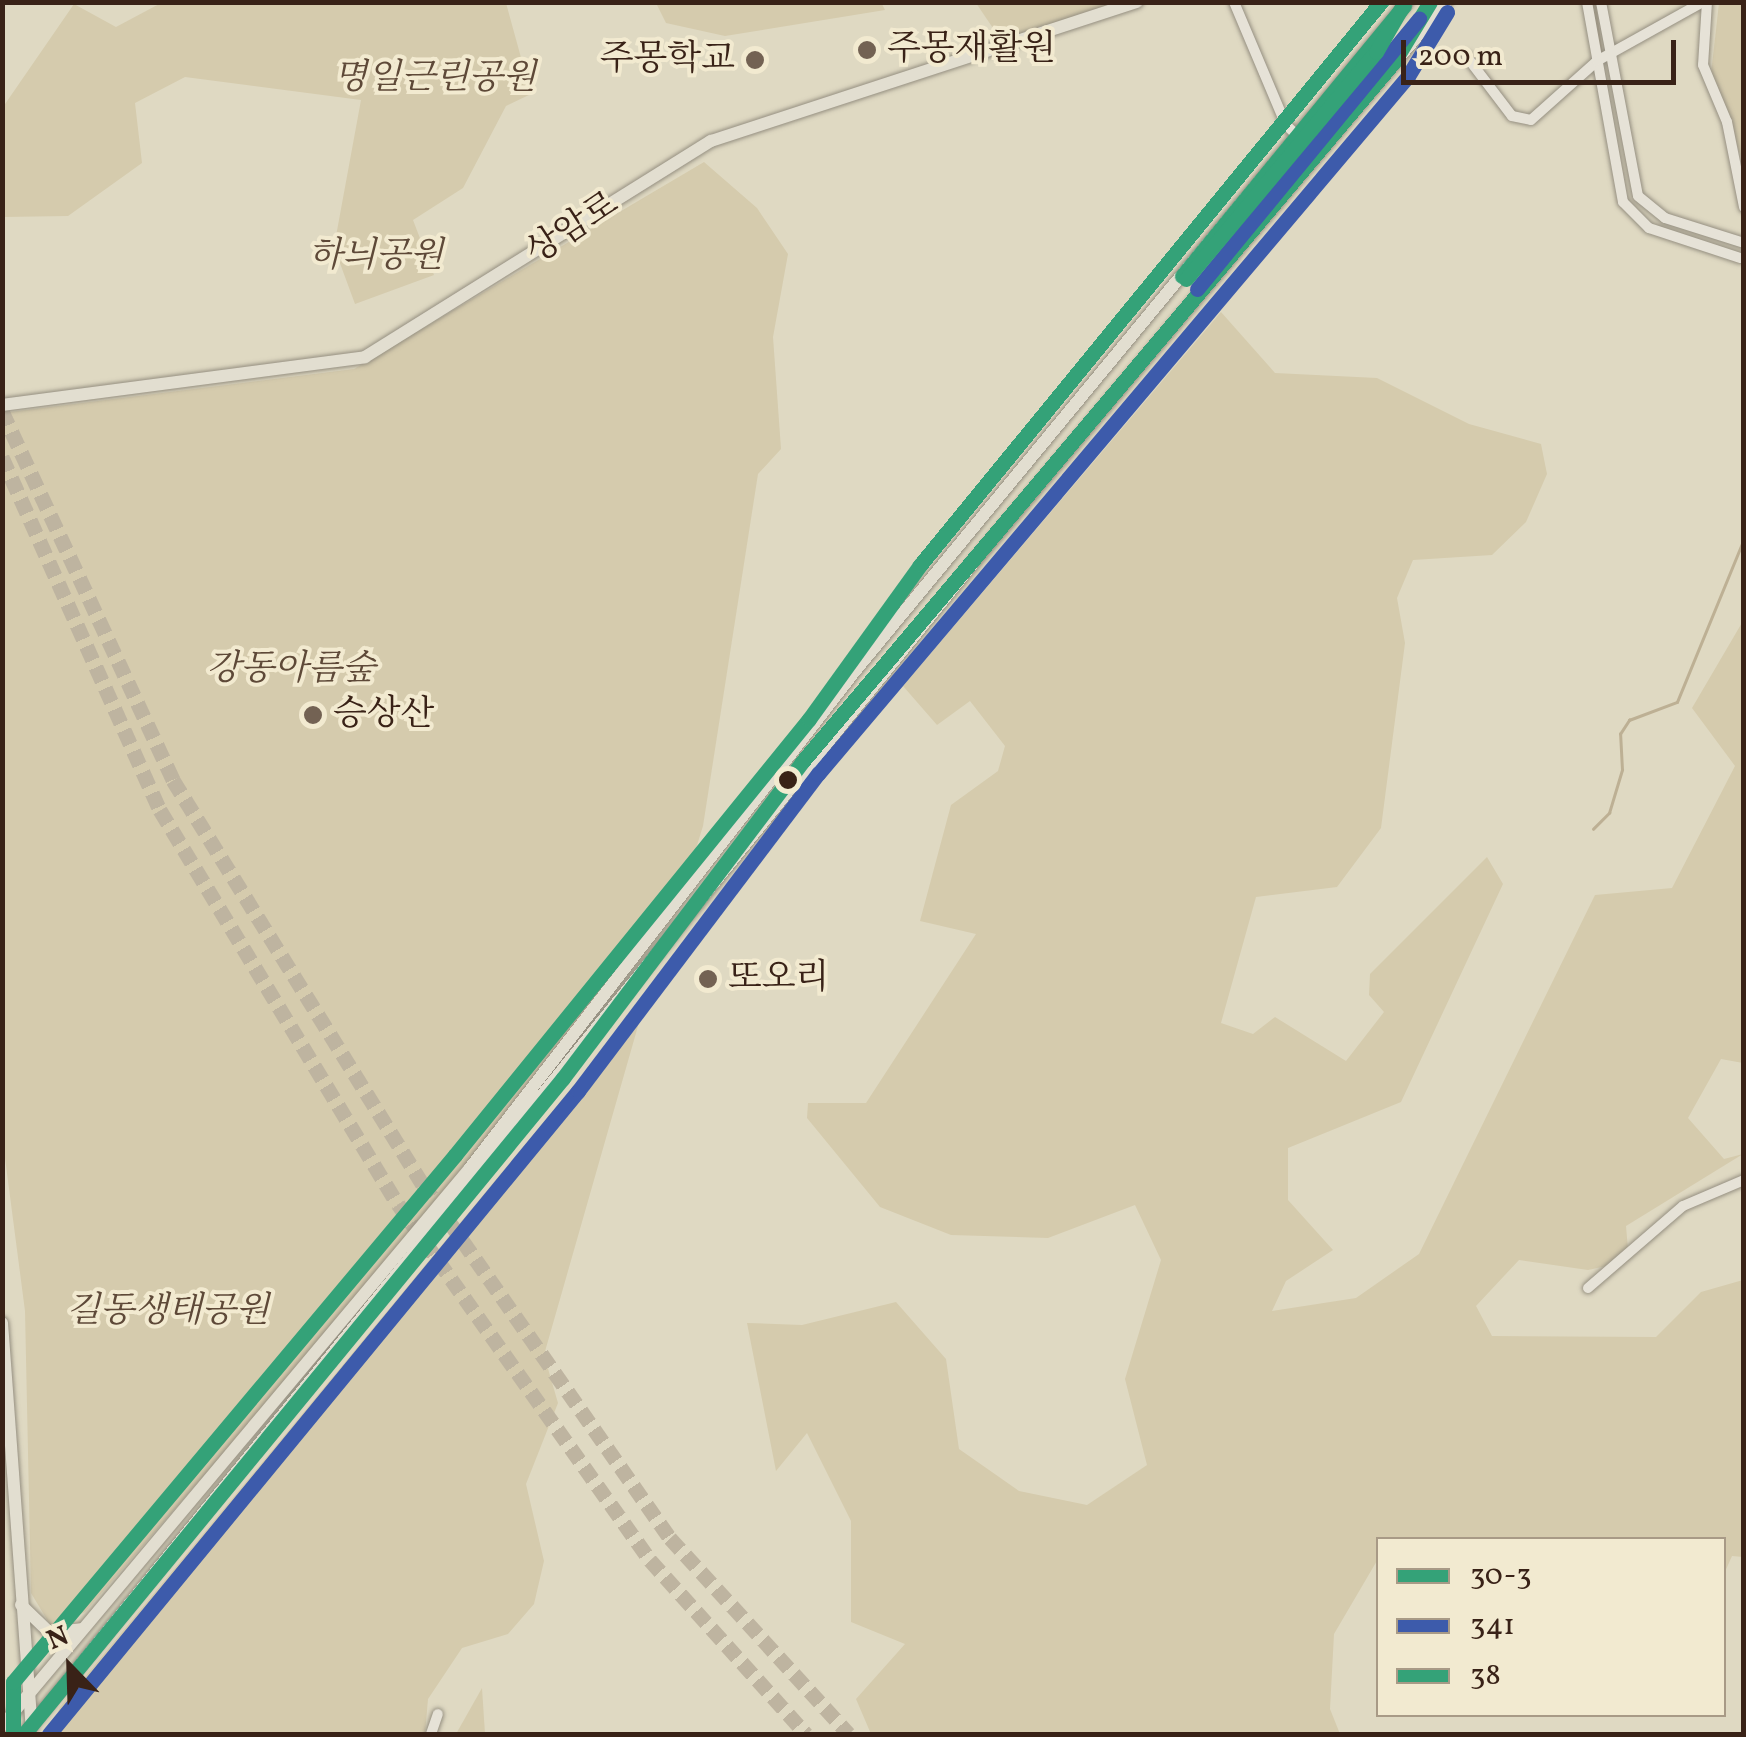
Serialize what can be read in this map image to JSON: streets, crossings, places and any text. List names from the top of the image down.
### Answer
{
  "streets": {
    "main road": ["상암로"]
  },
  "parks": [
    "명일근린공원",
    "하늬공원",
    "강동아름숲",
    "길동생태공원"
  ],
  "places": [
    "주몽재활원",
    "주몽학교",
    "승상산",
    "또오리"
  ],
  "lines": ["transit line 30-3", "transit line 38", "transit line 341"],
  "legend": ["30-3", "341", "38"],
  "scale_bar": "200 m",
  "north": "top left"
}
